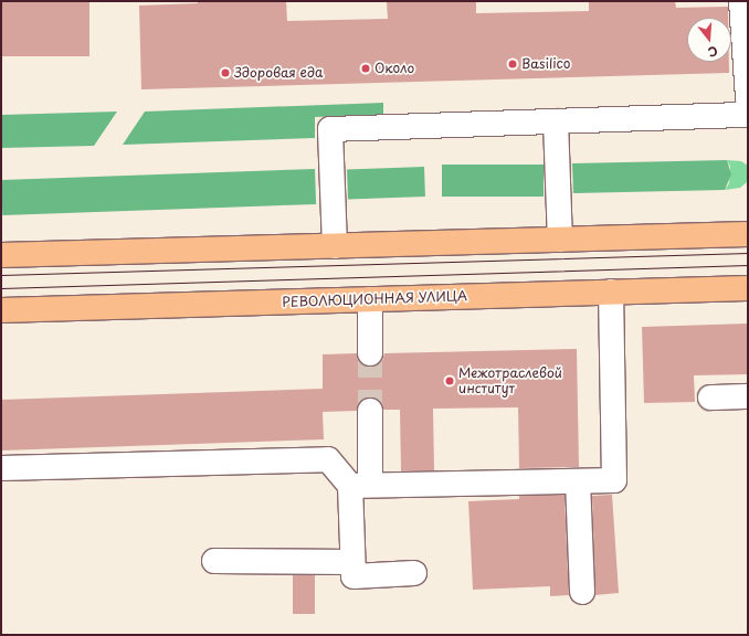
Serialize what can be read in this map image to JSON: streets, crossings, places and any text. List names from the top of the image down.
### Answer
{
  "streets": {
    "main road": ["РЕВОЛЮЦИОННАЯ УЛИЦА"]
  },
  "places": [
    "Basilico",
    "Около",
    "Здоровая еда",
    "Межотраслевой институт"
  ],
  "north": "bottom"
}
